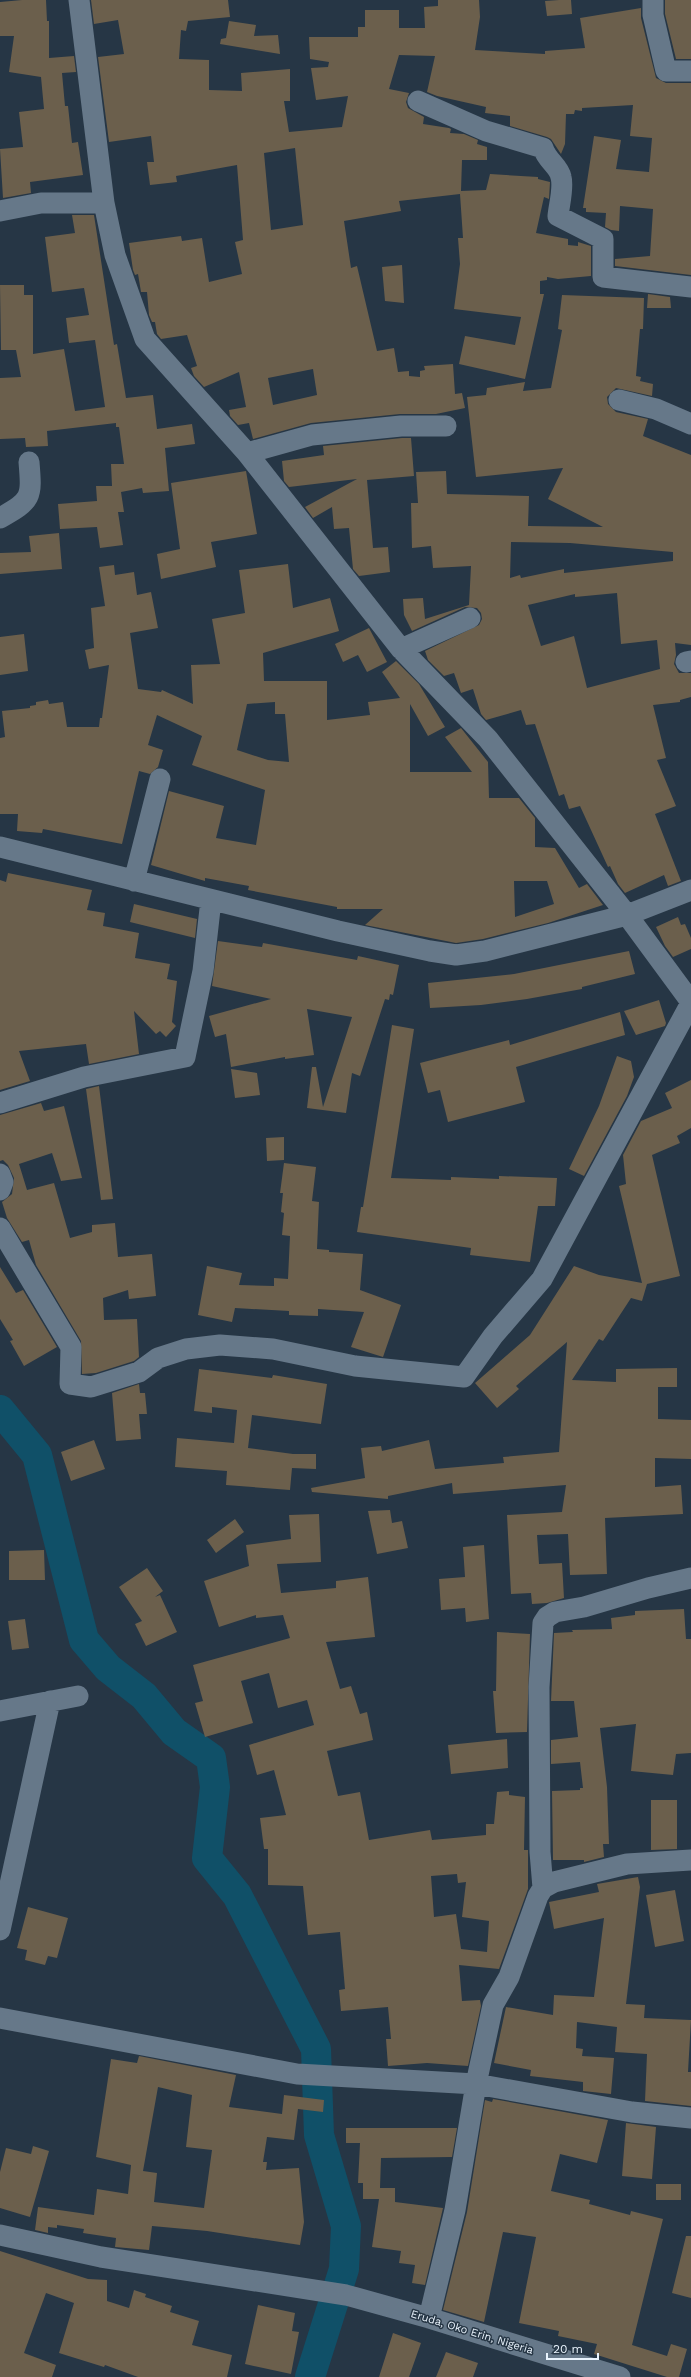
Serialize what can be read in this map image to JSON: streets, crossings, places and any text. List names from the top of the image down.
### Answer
{
  "streets": {
    "street": ["Eruda, Oko Erin, Nigeria"]
  },
  "scale_bar": "20 m"
}
